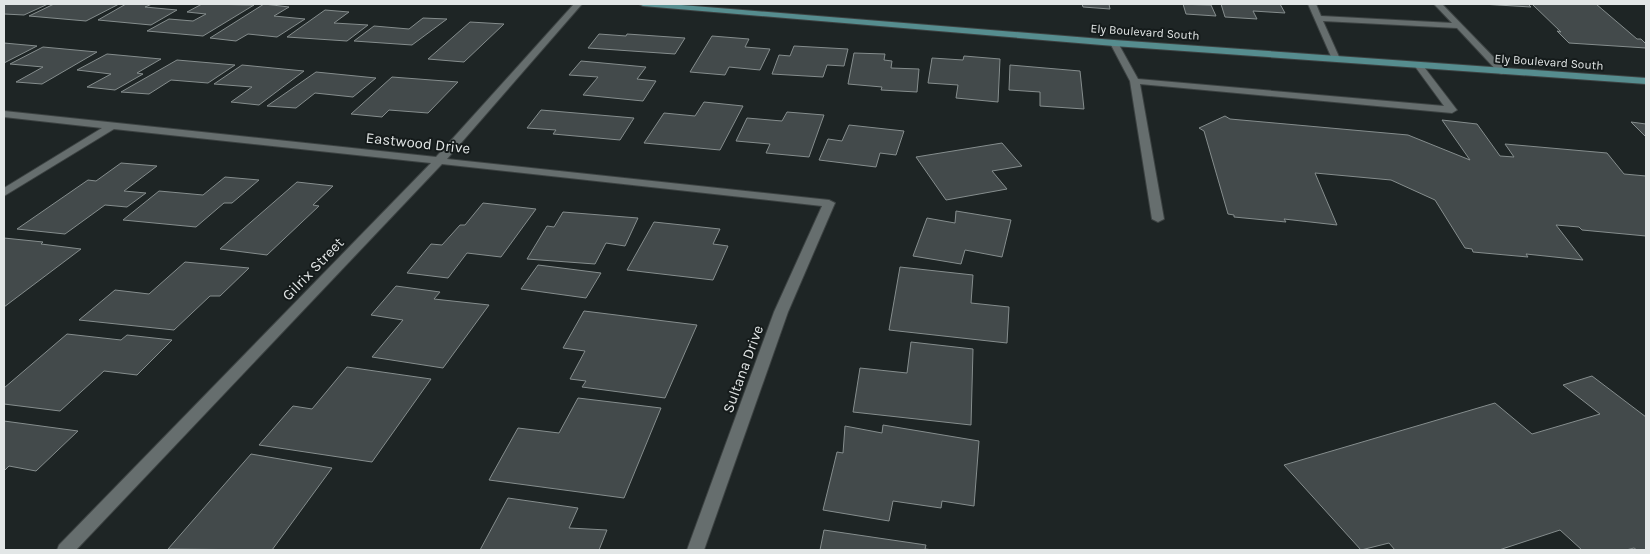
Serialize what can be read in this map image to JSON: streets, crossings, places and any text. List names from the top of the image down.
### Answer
{
  "streets": {
    "main road": ["Ely Boulevard South"],
    "street": ["Eastwood Drive", "Gilrix Street", "Sultana Drive"]
  },
  "crossings": [
    ["Eastwood Drive", "Gilrix Street"],
    ["Eastwood Drive", "Sultana Drive"]
  ]
}
